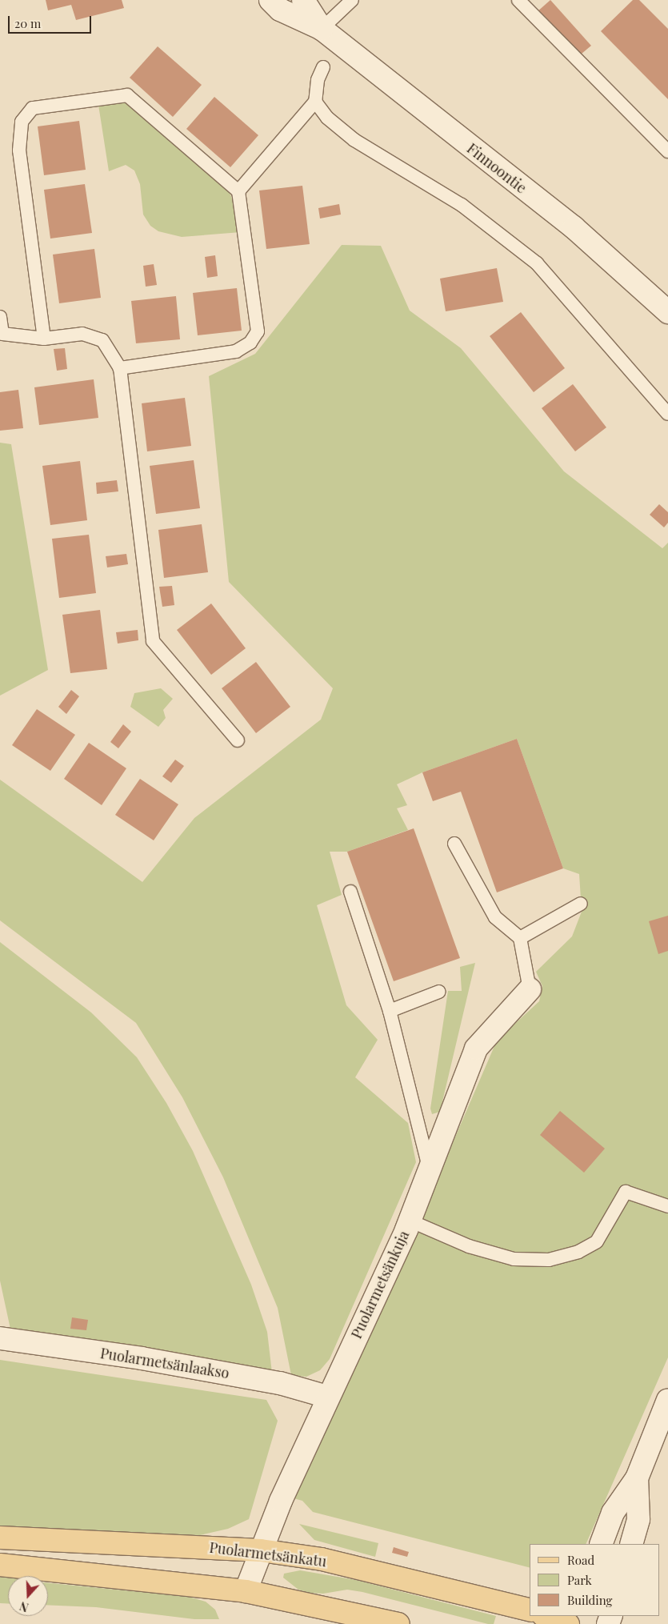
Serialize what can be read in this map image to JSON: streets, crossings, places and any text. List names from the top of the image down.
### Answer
{
  "streets": {
    "main road": ["Puolarmetsänkatu"],
    "street": ["Finnoontie", "Puolarmetsänkuja", "Puolarmetsänlaakso"]
  },
  "crossings": [
    ["Puolarmetsänkuja", "Puolarmetsänlaakso"],
    ["Puolarmetsänkuja", "Puolarmetsänkatu"]
  ],
  "legend": ["Road", "Park", "Building"],
  "scale_bar": "20 m",
  "north": "bottom"
}
